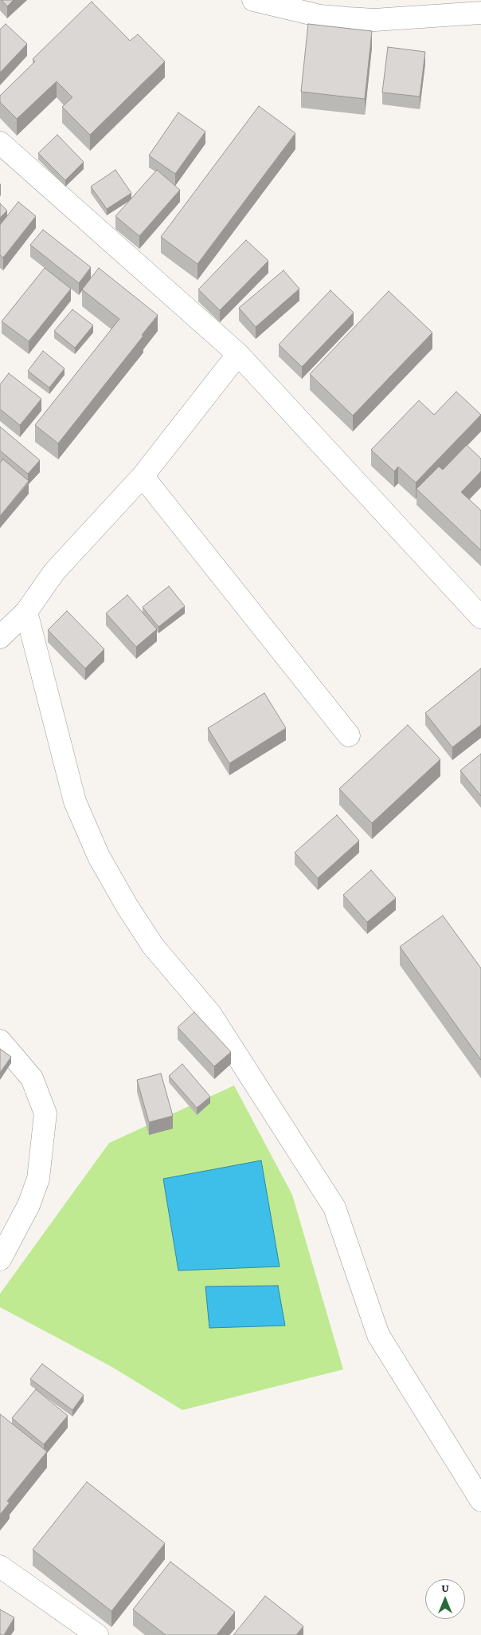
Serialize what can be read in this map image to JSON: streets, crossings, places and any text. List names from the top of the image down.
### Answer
{
  "north": "top"
}
